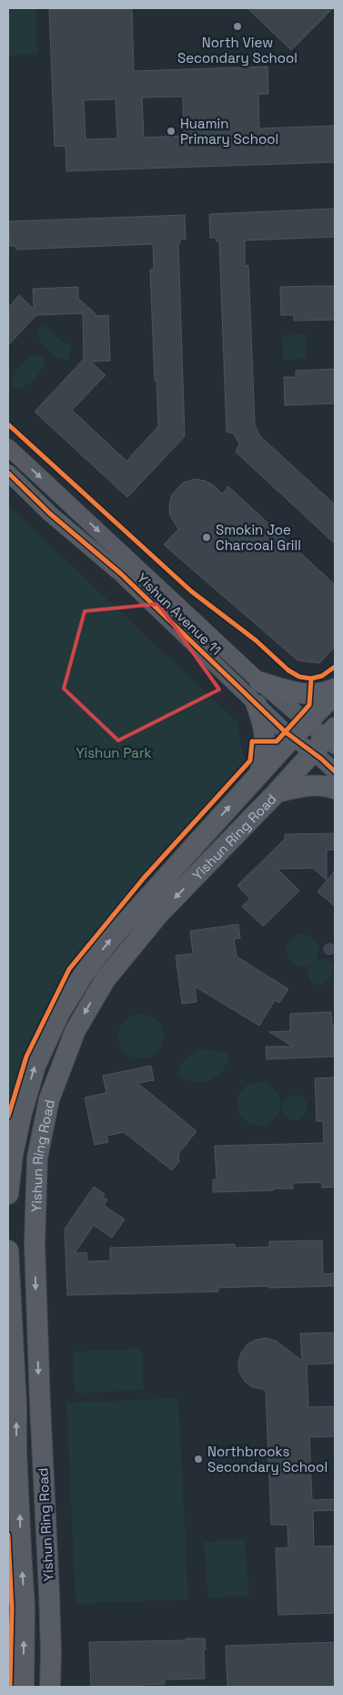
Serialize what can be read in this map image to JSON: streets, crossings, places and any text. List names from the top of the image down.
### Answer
{
  "streets": {
    "main road": ["Yishun Ring Road"],
    "street": ["Yishun Avenue 11"]
  },
  "crossings": [
    ["Yishun Avenue 11", "Yishun Ring Road"]
  ],
  "parks": ["Yishun Park"],
  "places": [
    "North View Secondary School",
    "Huamin Primary School",
    "Smokin Joe Charcoal Grill",
    "Northbrooks Secondary School"
  ]
}
